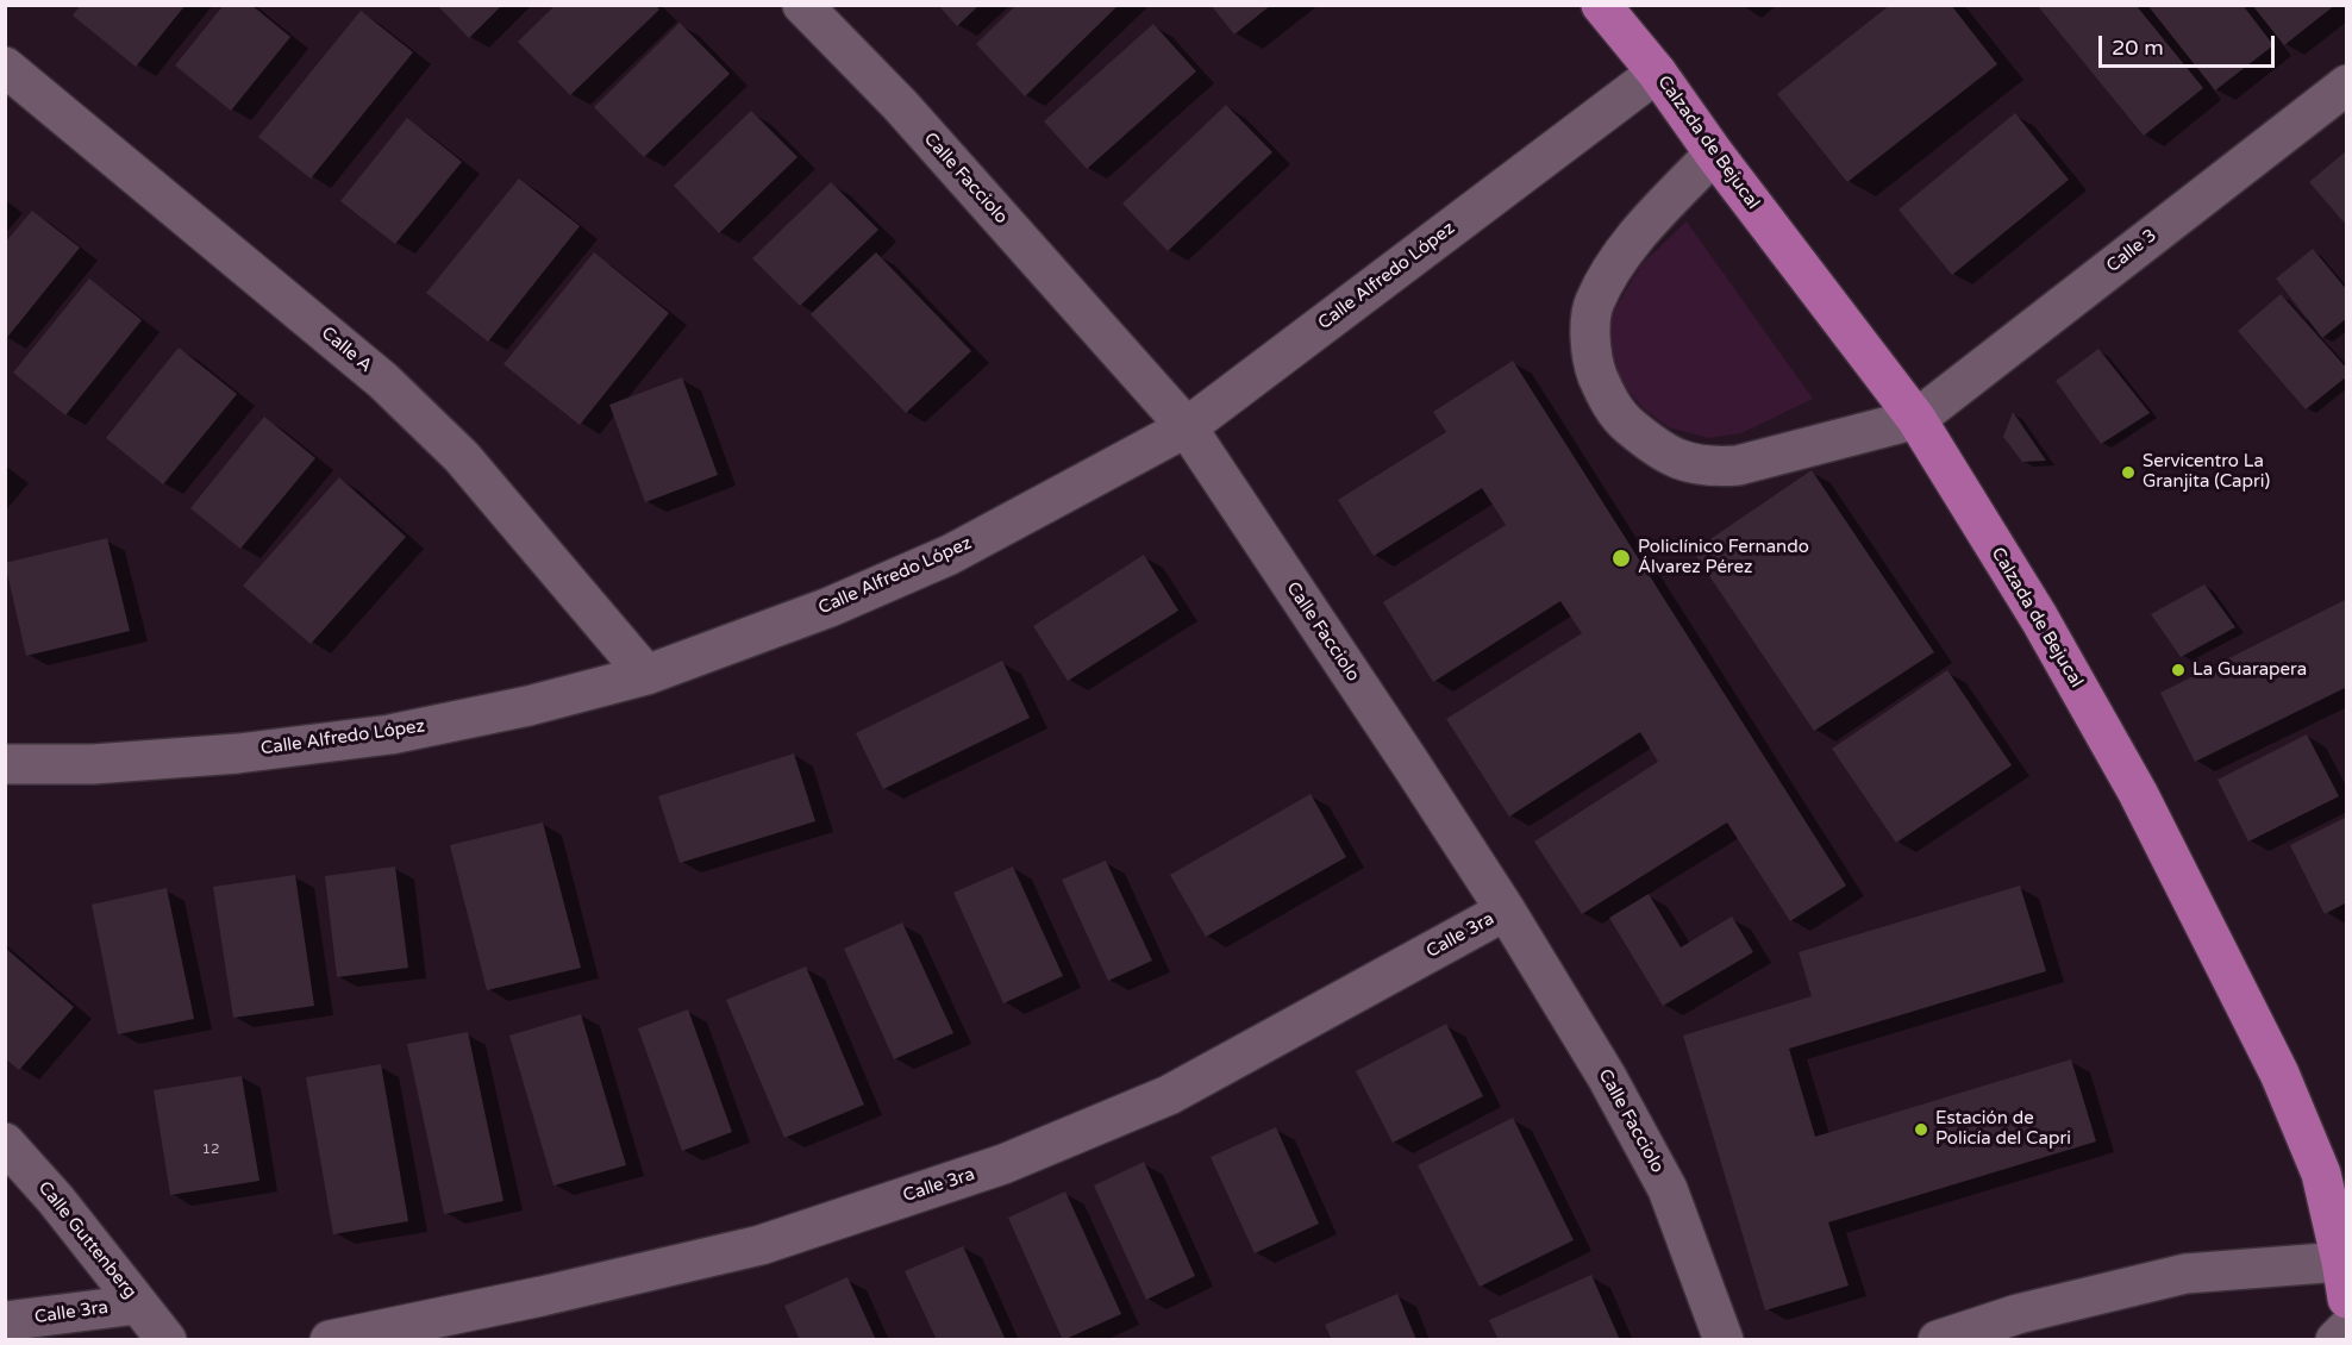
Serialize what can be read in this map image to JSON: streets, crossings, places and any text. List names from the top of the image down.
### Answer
{
  "streets": {
    "main road": ["Calzada de Bejucal"],
    "street": [
      "Calle Facciolo",
      "Calle 3",
      "Calle Alfredo López",
      "Calle A",
      "Calle 3ra",
      "Calle Guttenberg"
    ]
  },
  "crossings": [
    ["Calzada de Bejucal", "Calle 3"],
    ["Calzada de Bejucal", "Calle Alfredo López"],
    ["Calle Facciolo", "Calle Alfredo López"],
    ["Calle Facciolo", "Calle 3ra"],
    ["Calle Alfredo López", "Calle A"],
    ["Calle 3ra", "Calle Guttenberg"]
  ],
  "places": [
    "Servicentro La Granjita (Capri)",
    "Policlínico Fernando Álvarez Pérez",
    "La Guarapera",
    "Estación de Policía del Capri"
  ],
  "house_numbers": ["12"],
  "scale_bar": "20 m"
}
